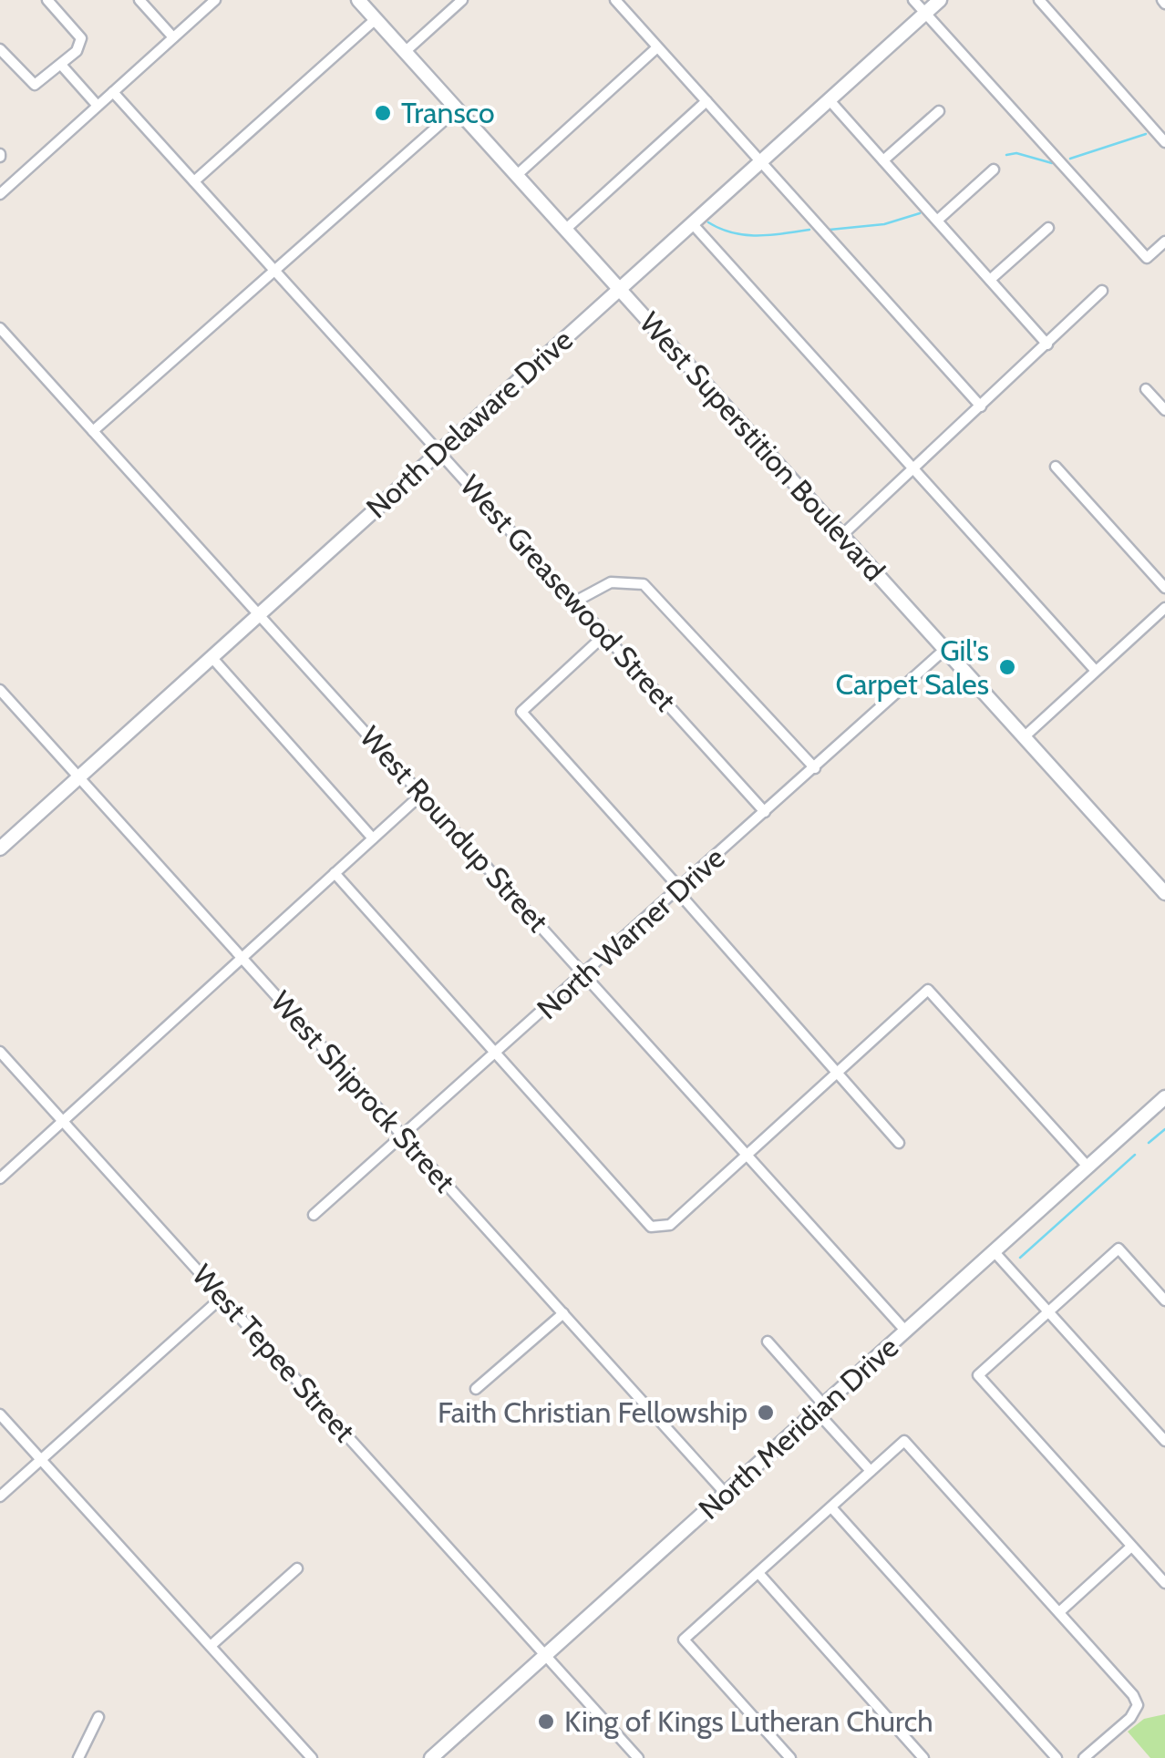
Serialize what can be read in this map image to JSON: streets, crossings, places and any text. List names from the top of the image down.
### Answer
{
  "streets": {
    "street": [
      "North Delaware Drive",
      "West Superstition Boulevard",
      "West Greasewood Street",
      "West Roundup Street",
      "North Warner Drive",
      "West Shiprock Street",
      "West Tepee Street",
      "North Meridian Drive"
    ]
  },
  "crossings": [
    ["North Delaware Drive", "West Superstition Boulevard"],
    ["North Delaware Drive", "West Greasewood Street"],
    ["North Delaware Drive", "West Roundup Street"],
    ["North Delaware Drive", "West Shiprock Street"],
    ["West Superstition Boulevard", "North Warner Drive"],
    ["West Greasewood Street", "North Warner Drive"],
    ["West Roundup Street", "North Warner Drive"],
    ["West Roundup Street", "North Meridian Drive"],
    ["North Warner Drive", "West Shiprock Street"],
    ["West Shiprock Street", "North Meridian Drive"],
    ["West Tepee Street", "North Meridian Drive"]
  ],
  "places": [
    "Transco",
    "Gil's Carpet Sales",
    "Faith Christian Fellowship",
    "King of Kings Lutheran Church"
  ]
}
